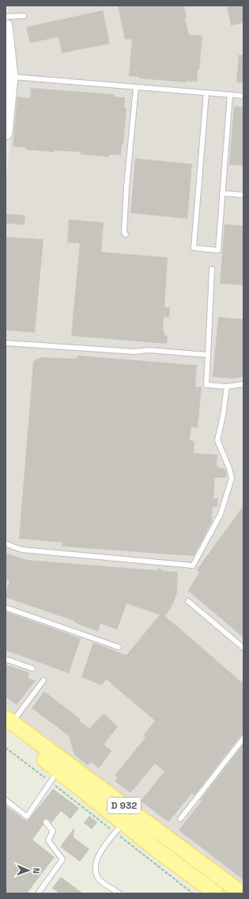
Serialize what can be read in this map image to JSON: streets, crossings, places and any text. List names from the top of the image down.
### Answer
{
  "streets": {
    "main road": ["D 932"]
  },
  "north": "right"
}
